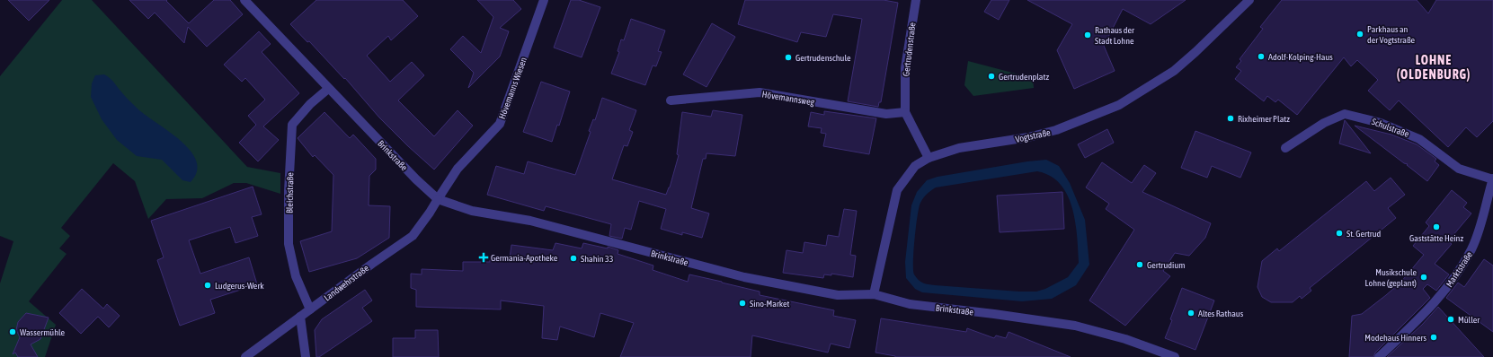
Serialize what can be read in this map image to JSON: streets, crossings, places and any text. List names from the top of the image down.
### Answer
{
  "streets": {
    "street": [
      "Gertrudenstraße",
      "Hövemanns Wiesen",
      "Hövemannsweg",
      "Schulstraße",
      "Vogtstraße",
      "Brinkstraße",
      "Bleichstraße",
      "Marktstraße",
      "Landwehrstraße"
    ]
  },
  "crossings": [
    ["Gertrudenstraße", "Hövemannsweg"],
    ["Gertrudenstraße", "Vogtstraße"],
    ["Hövemanns Wiesen", "Brinkstraße"],
    ["Hövemanns Wiesen", "Landwehrstraße"],
    ["Schulstraße", "Marktstraße"],
    ["Vogtstraße", "Brinkstraße"],
    ["Brinkstraße", "Bleichstraße"],
    ["Brinkstraße", "Landwehrstraße"],
    ["Bleichstraße", "Landwehrstraße"]
  ],
  "districts": ["LOHNE (OLDENBURG)"],
  "places": {
    "other": [
      "Parkhaus an der Vogtstraße",
      "Rathaus der Stadt Lohne",
      "Adolf-Kolping-Haus",
      "Gertrudenschule",
      "Gertrudenplatz",
      "Rixheimer Platz",
      "Gaststätte Heinz",
      "St. Gertrud",
      "Shahin 33",
      "Gertrudium",
      "Musikschule Lohne (geplant)",
      "Ludgerus-Werk",
      "Sino-Market",
      "Altes Rathaus",
      "Müller",
      "Wassermühle",
      "Modehaus Hinners"
    ],
    "health": ["Germania-Apotheke"]
  }
}
